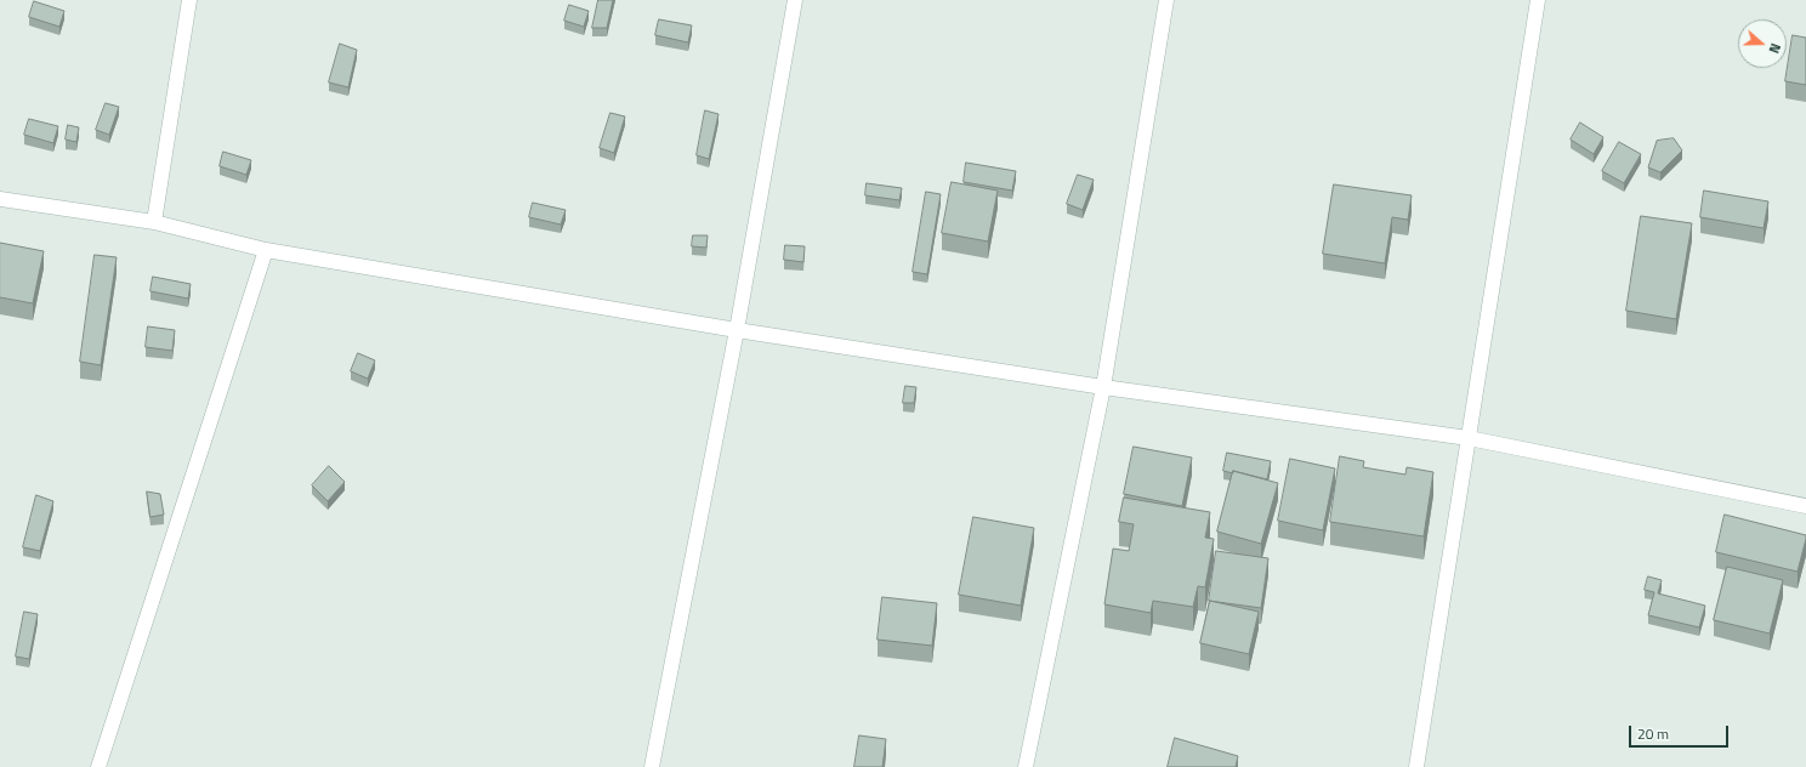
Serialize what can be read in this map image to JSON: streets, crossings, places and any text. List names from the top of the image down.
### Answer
{
  "scale_bar": "20 m",
  "north": "right"
}
